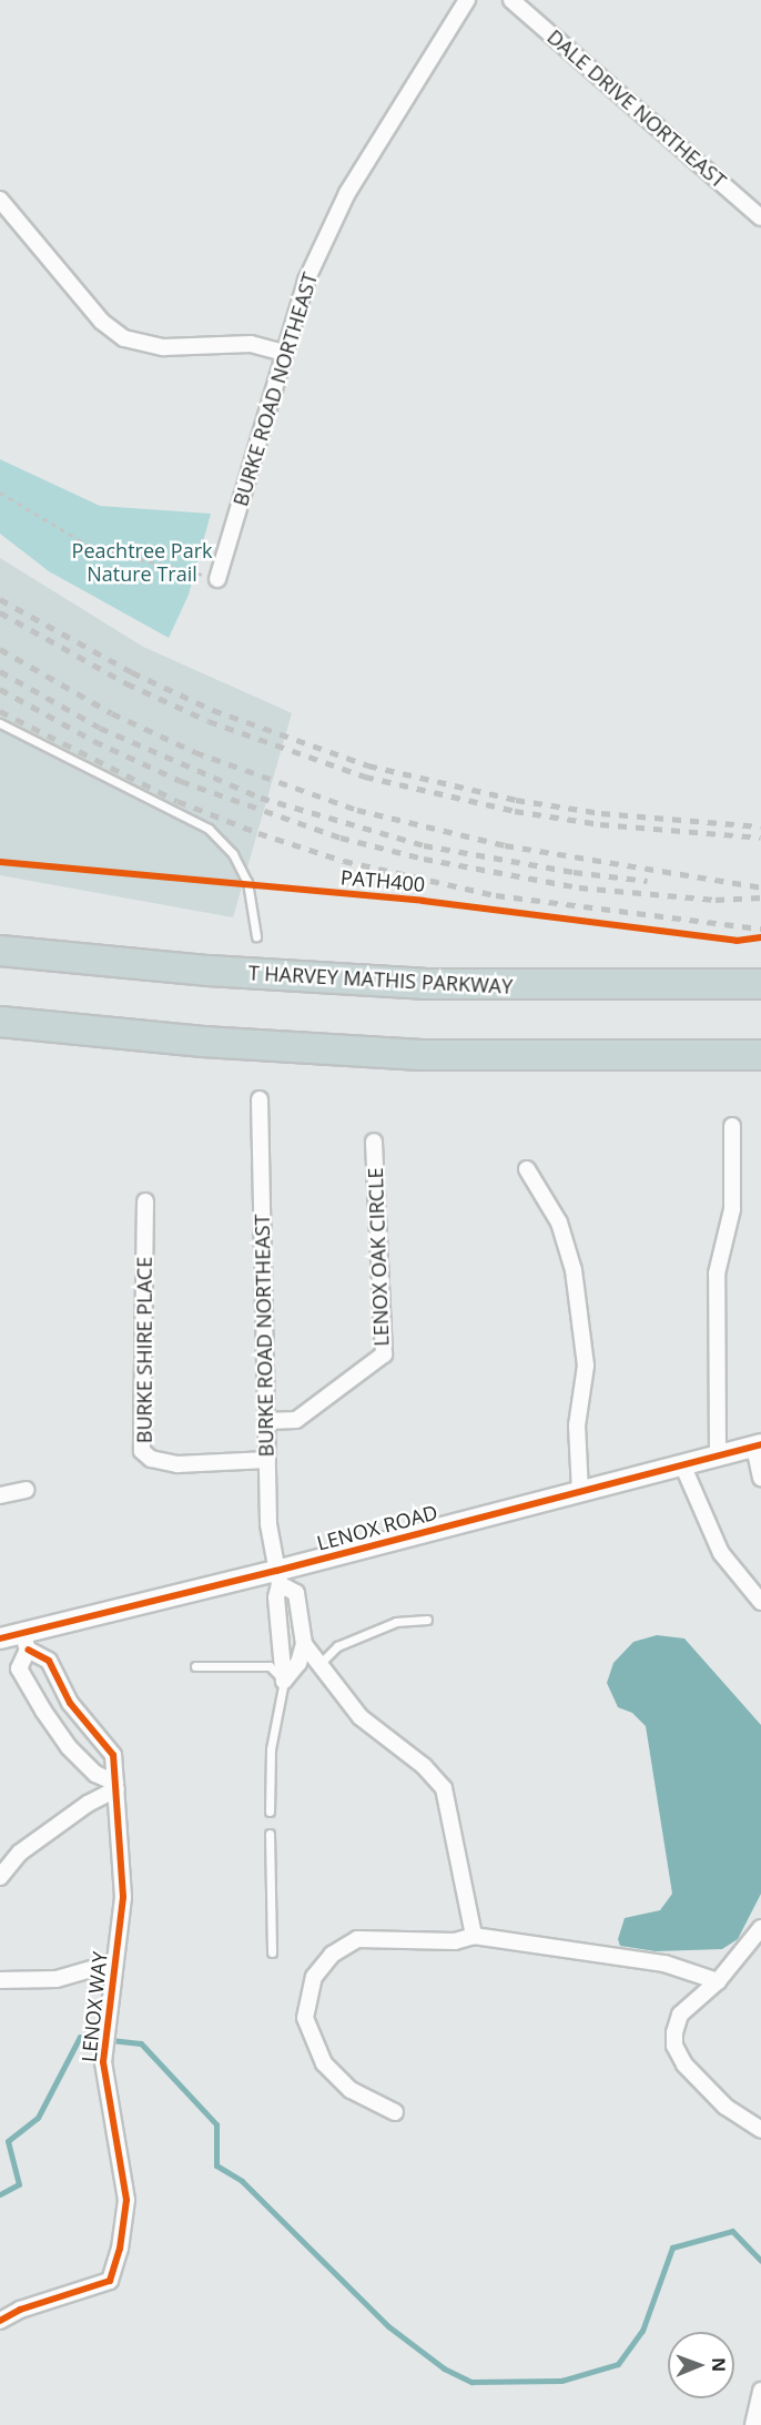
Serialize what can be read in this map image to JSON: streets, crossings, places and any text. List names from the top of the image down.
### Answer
{
  "streets": {
    "highway": ["T HARVEY MATHIS PARKWAY"],
    "street": [
      "DALE DRIVE NORTHEAST",
      "BURKE ROAD NORTHEAST",
      "LENOX OAK CIRCLE",
      "BURKE SHIRE PLACE",
      "LENOX ROAD",
      "LENOX WAY"
    ],
    "cycle path": ["PATH400"]
  },
  "crossings": [
    ["BURKE ROAD NORTHEAST", "LENOX OAK CIRCLE"],
    ["BURKE ROAD NORTHEAST", "BURKE SHIRE PLACE"],
    ["BURKE ROAD NORTHEAST", "LENOX ROAD"],
    ["LENOX ROAD", "LENOX WAY"]
  ],
  "parks": ["Peachtree Park Nature Trail"],
  "north": "right"
}
